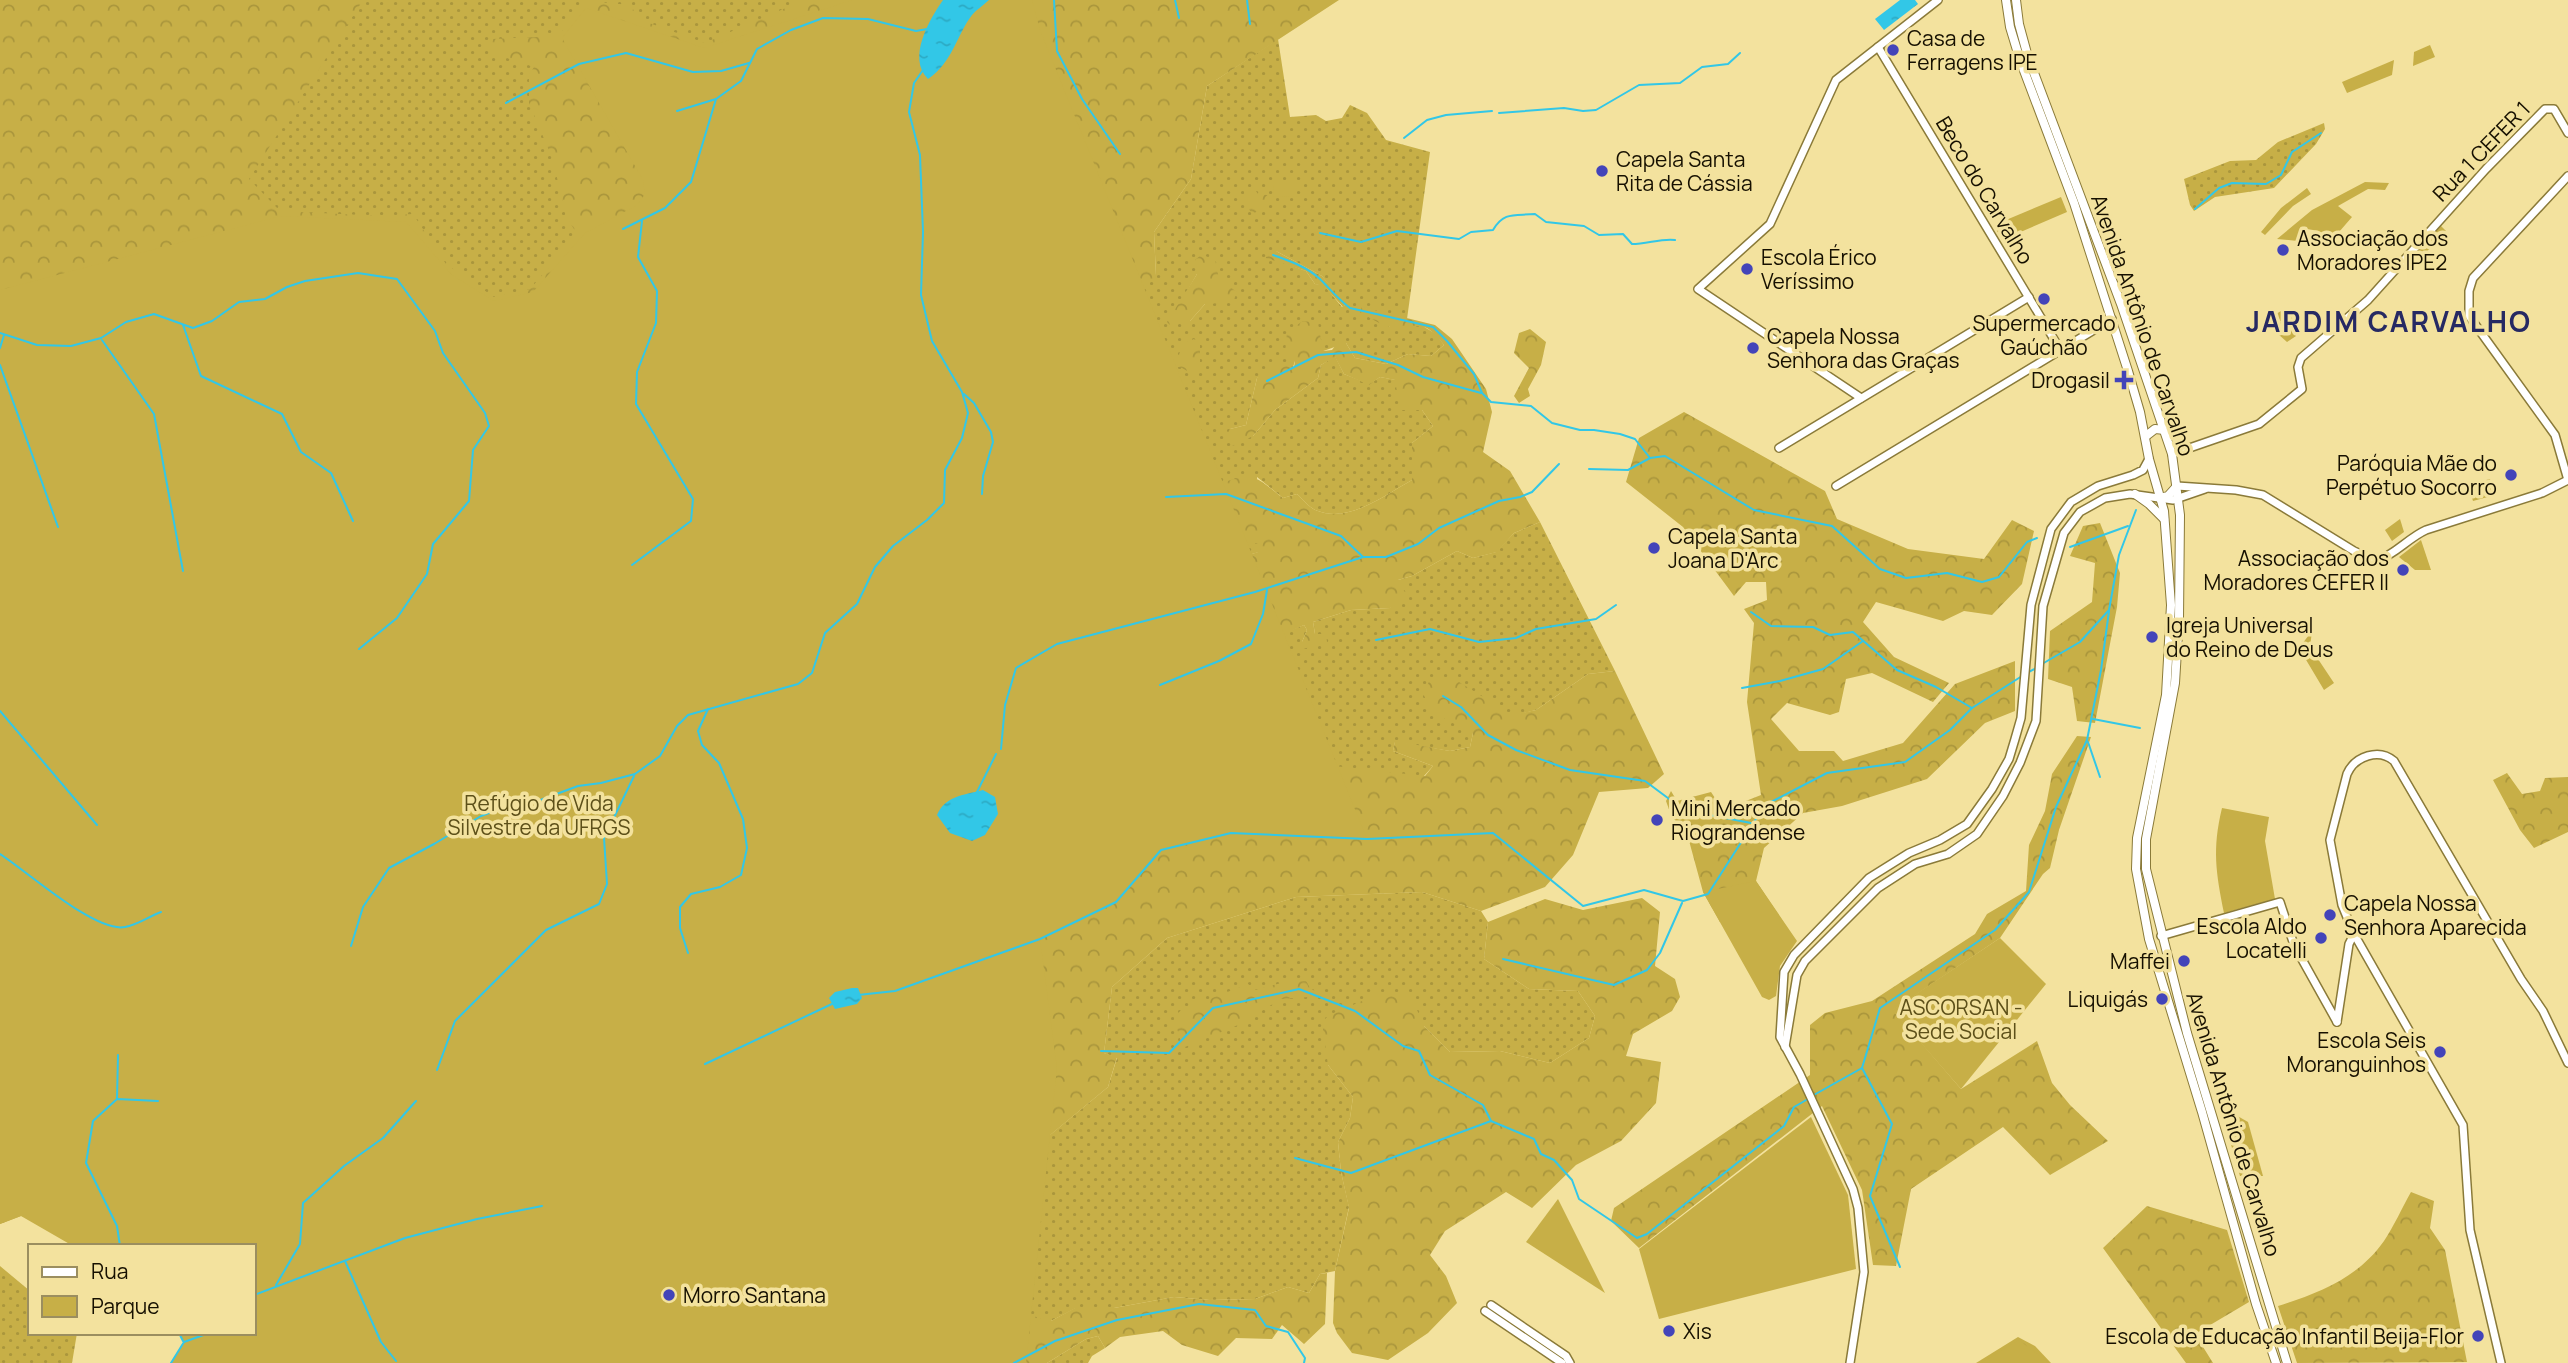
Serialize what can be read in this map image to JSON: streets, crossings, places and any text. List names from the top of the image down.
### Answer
{
  "streets": {
    "main road": ["Avenida Antônio de Carvalho"],
    "street": ["Rua 1 CEFER 1", "Beco do Carvalho"]
  },
  "crossings": [
    ["Rua 1 CEFER 1", "Avenida Antônio de Carvalho"]
  ],
  "districts": ["JARDIM CARVALHO"],
  "parks": ["Refúgio de Vida Silvestre da UFRGS", "ASCORSAN - Sede Social"],
  "places": {
    "other": [
      "Casa de Ferragens IPE",
      "Capela Santa Rita de Cássia",
      "Associação dos Moradores IPE2",
      "Escola Érico Veríssimo",
      "Supermercado Gaúchão",
      "Capela Nossa Senhora das Graças",
      "Paróquia Mãe do Perpétuo Socorro",
      "Capela Santa Joana D'Arc",
      "Associação dos Moradores CEFER II",
      "Igreja Universal do Reino de Deus",
      "Mini Mercado Riograndense",
      "Capela Nossa Senhora Aparecida",
      "Escola Aldo Locatelli",
      "Maffei",
      "Liquigás",
      "Escola Seis Moranguinhos",
      "Morro Santana",
      "Xis",
      "Escola de Educação Infantil Beija-Flor"
    ],
    "health": ["Drogasil"]
  },
  "legend": ["Rua", "Parque"]
}
